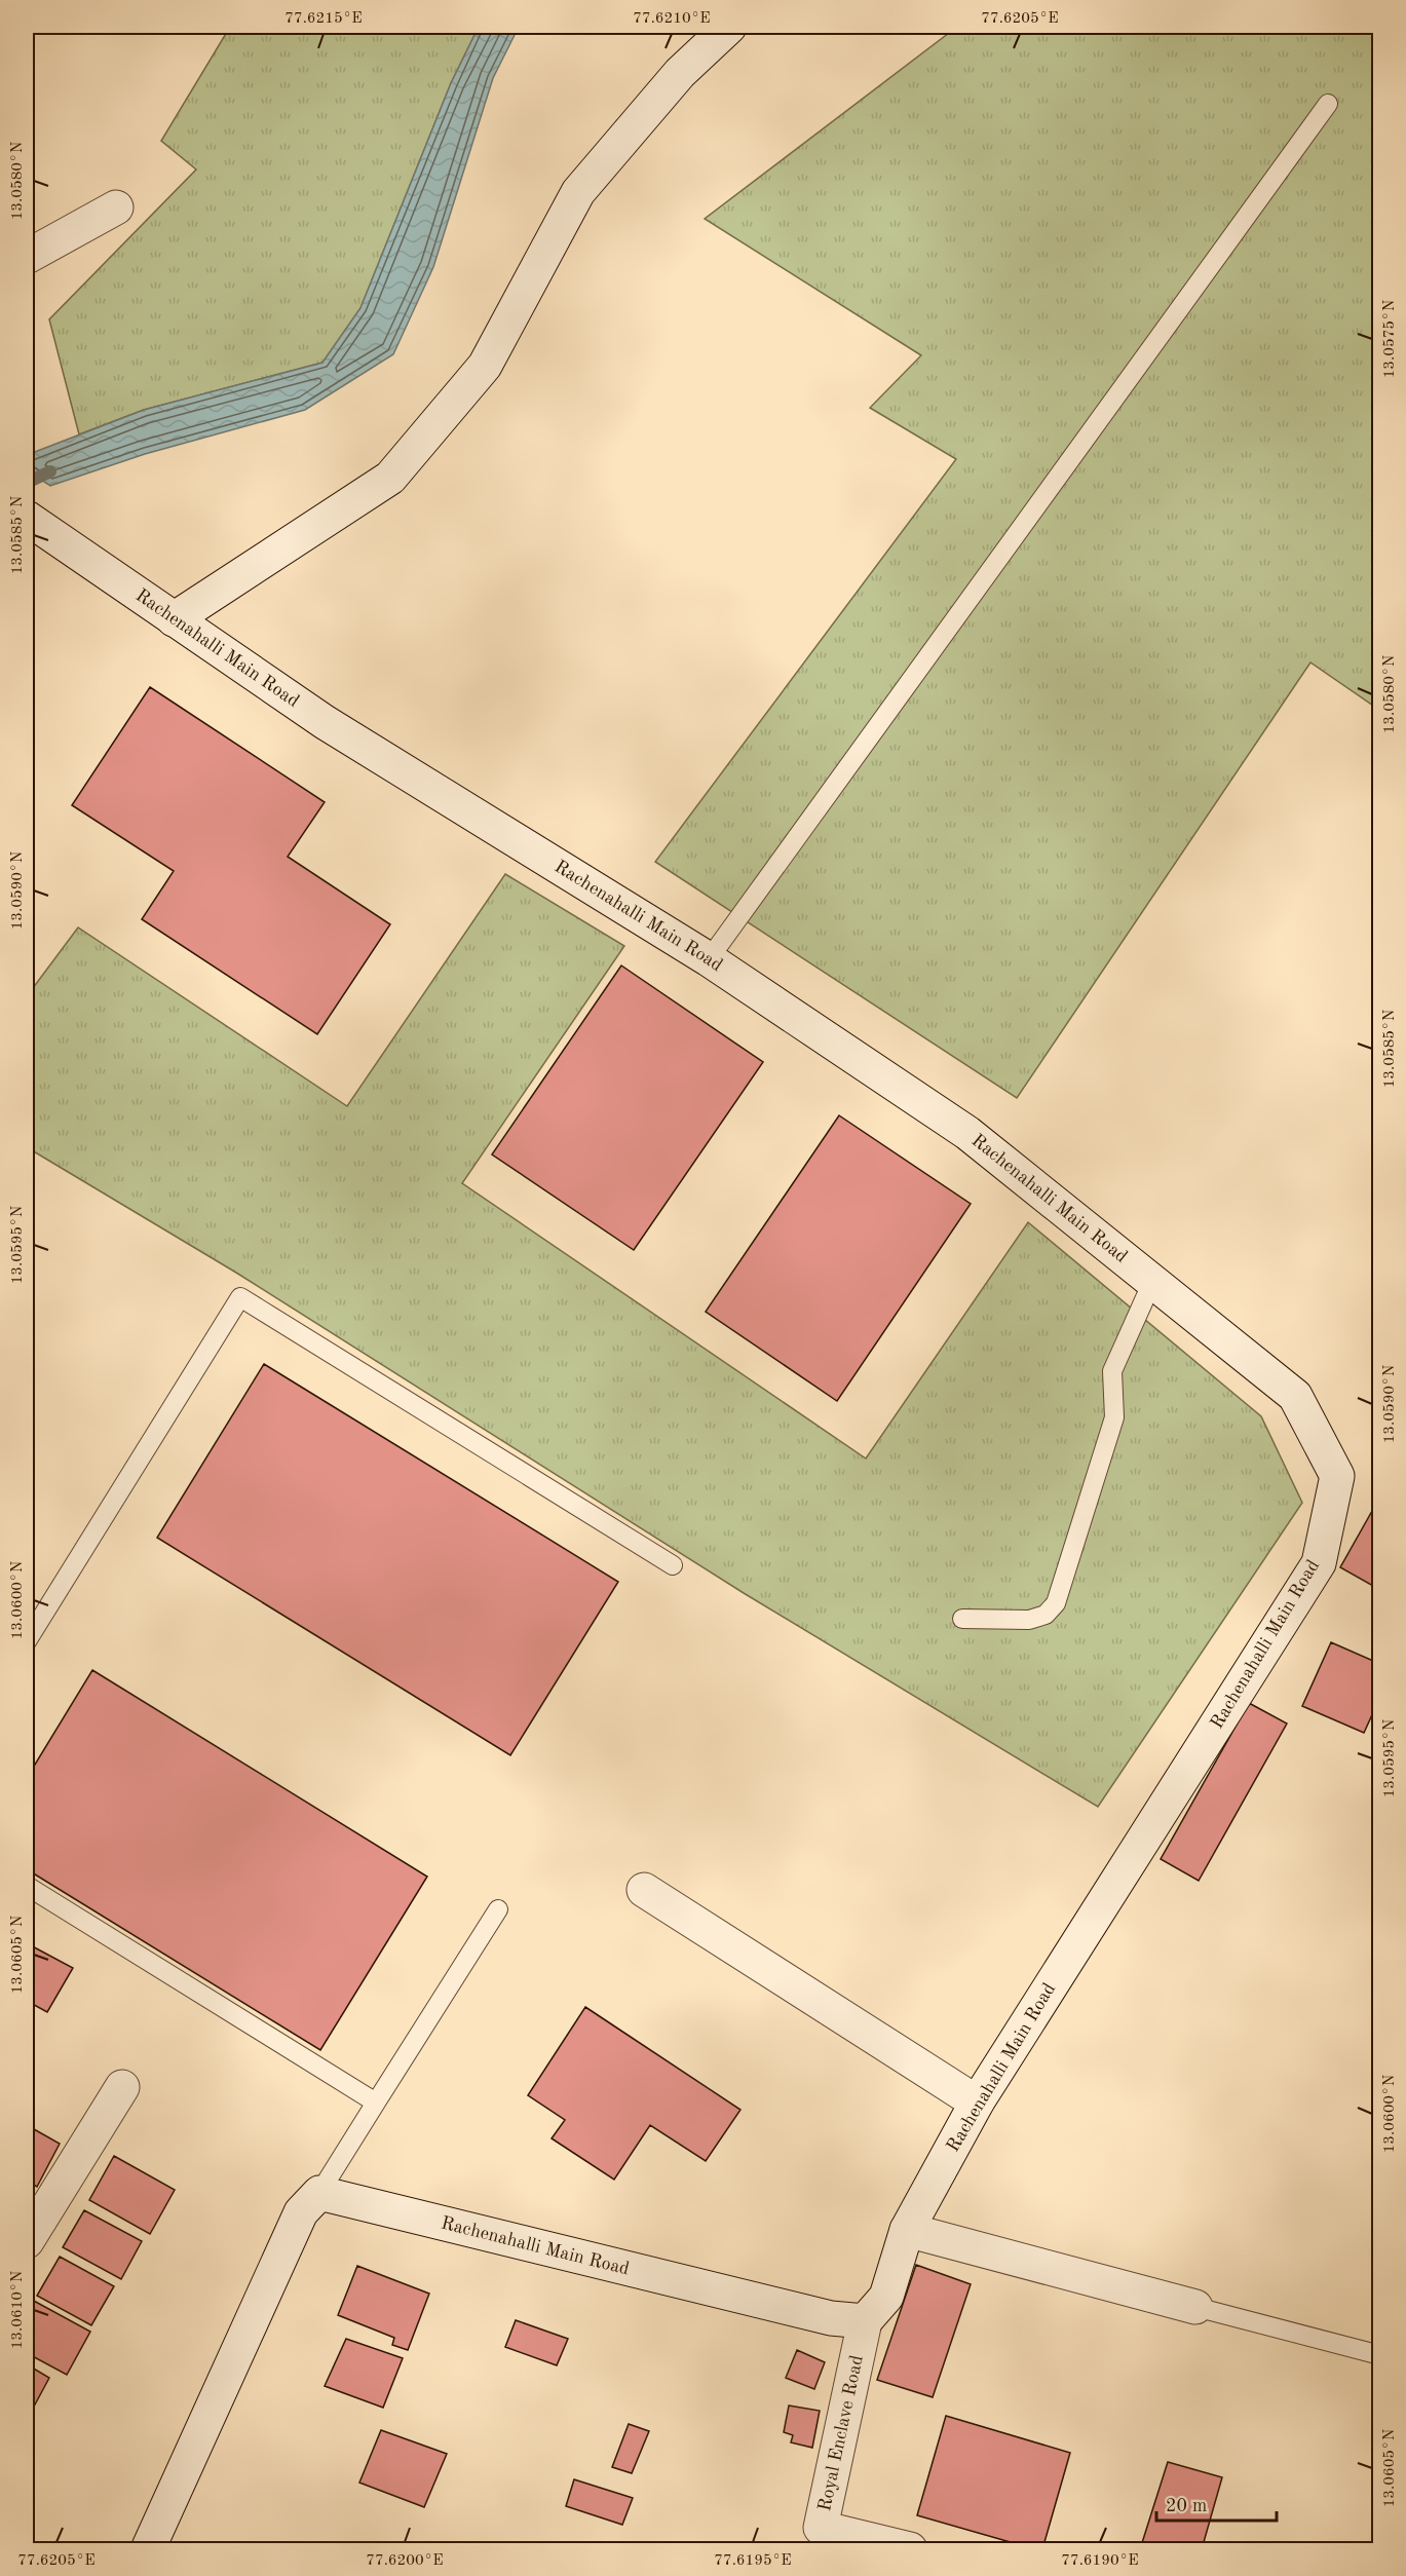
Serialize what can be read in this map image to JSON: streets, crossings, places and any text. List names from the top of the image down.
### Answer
{
  "streets": {
    "street": ["Rachenahalli Main Road", "Royal Enclave Road"]
  },
  "crossings": [
    ["Rachenahalli Main Road", "Royal Enclave Road"]
  ],
  "scale_bar": "20 m",
  "coordinates": [
    "77.6215°E",
    "77.6210°E",
    "77.6205°E",
    "13.0580°N",
    "13.0575°N",
    "13.0585°N",
    "13.0590°N",
    "13.0595°N",
    "13.0600°N",
    "13.0605°N",
    "13.0610°N",
    "77.6200°E",
    "77.6195°E",
    "77.6190°E"
  ]
}
